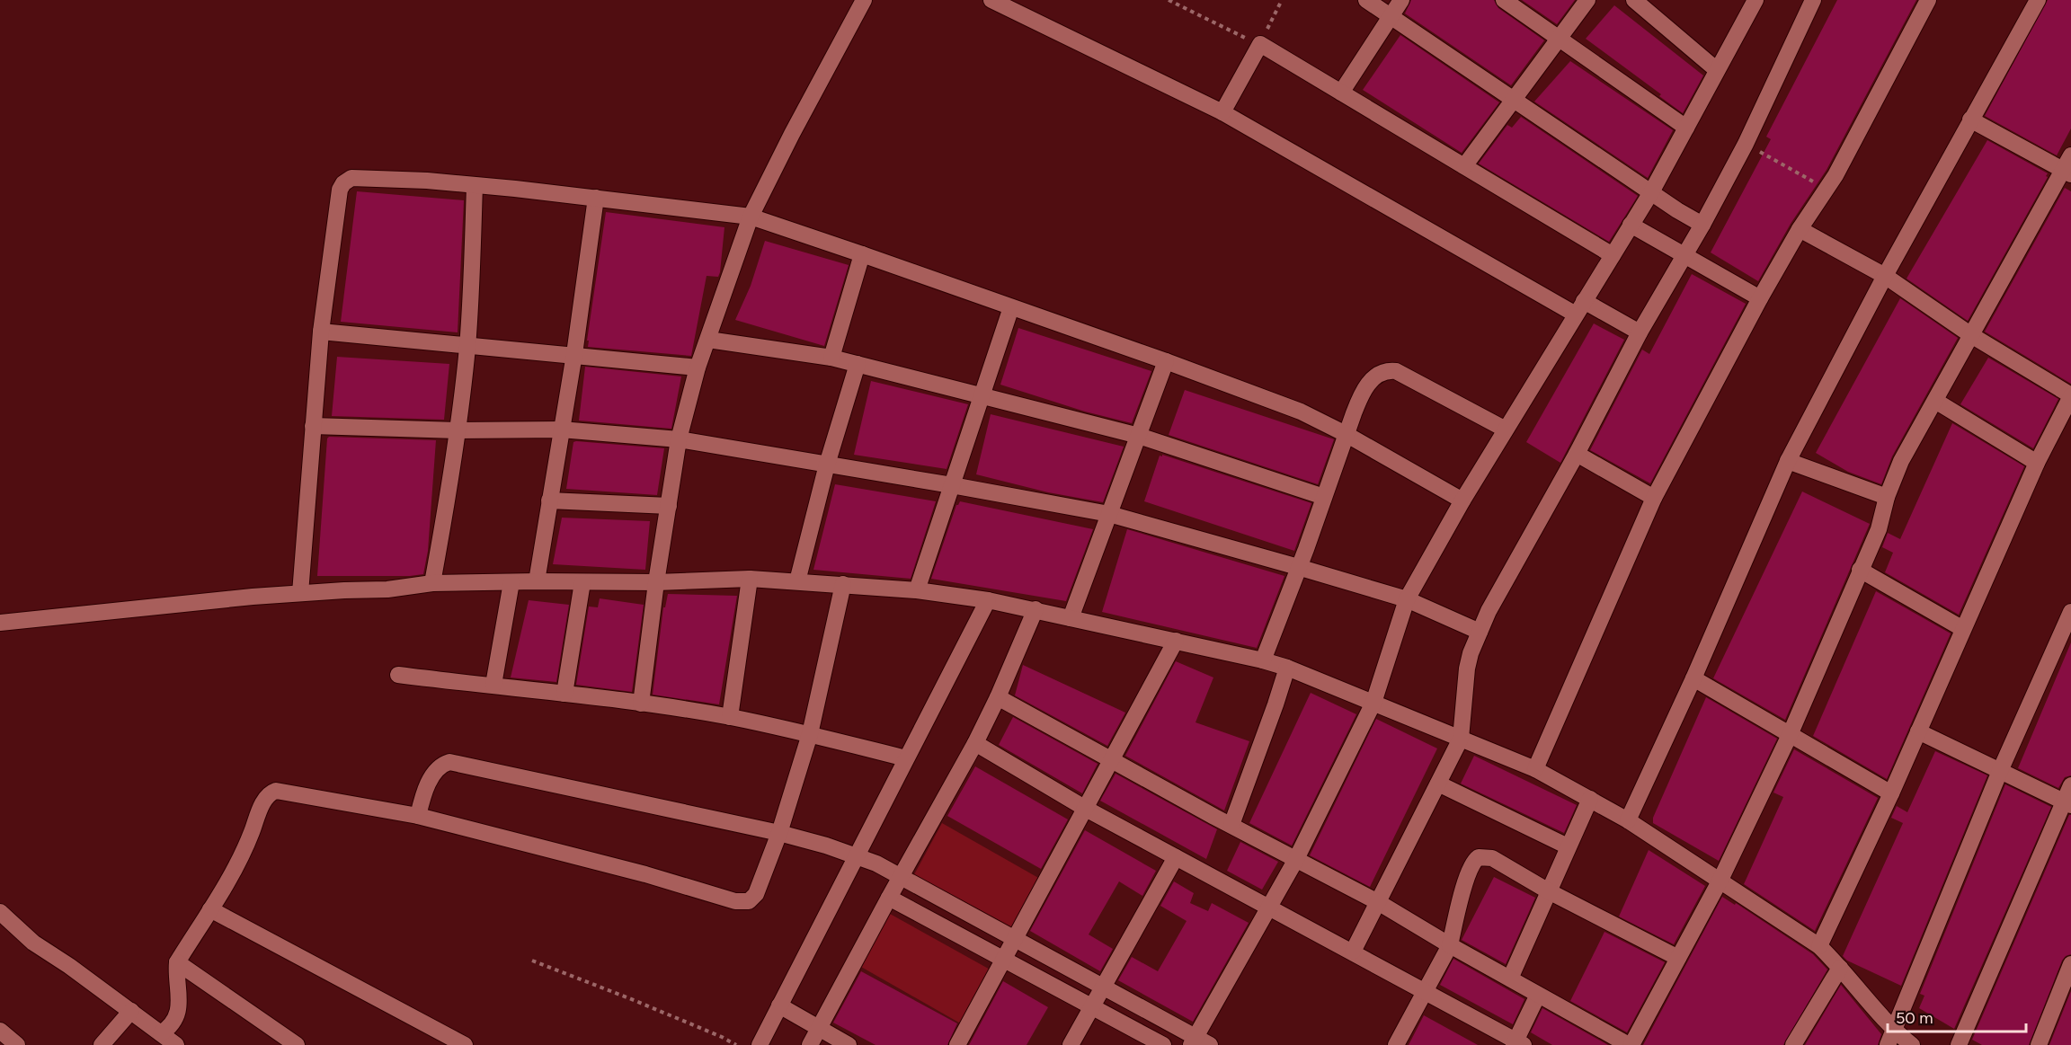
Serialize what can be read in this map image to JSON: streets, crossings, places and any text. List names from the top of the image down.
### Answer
{
  "scale_bar": "50 m"
}
